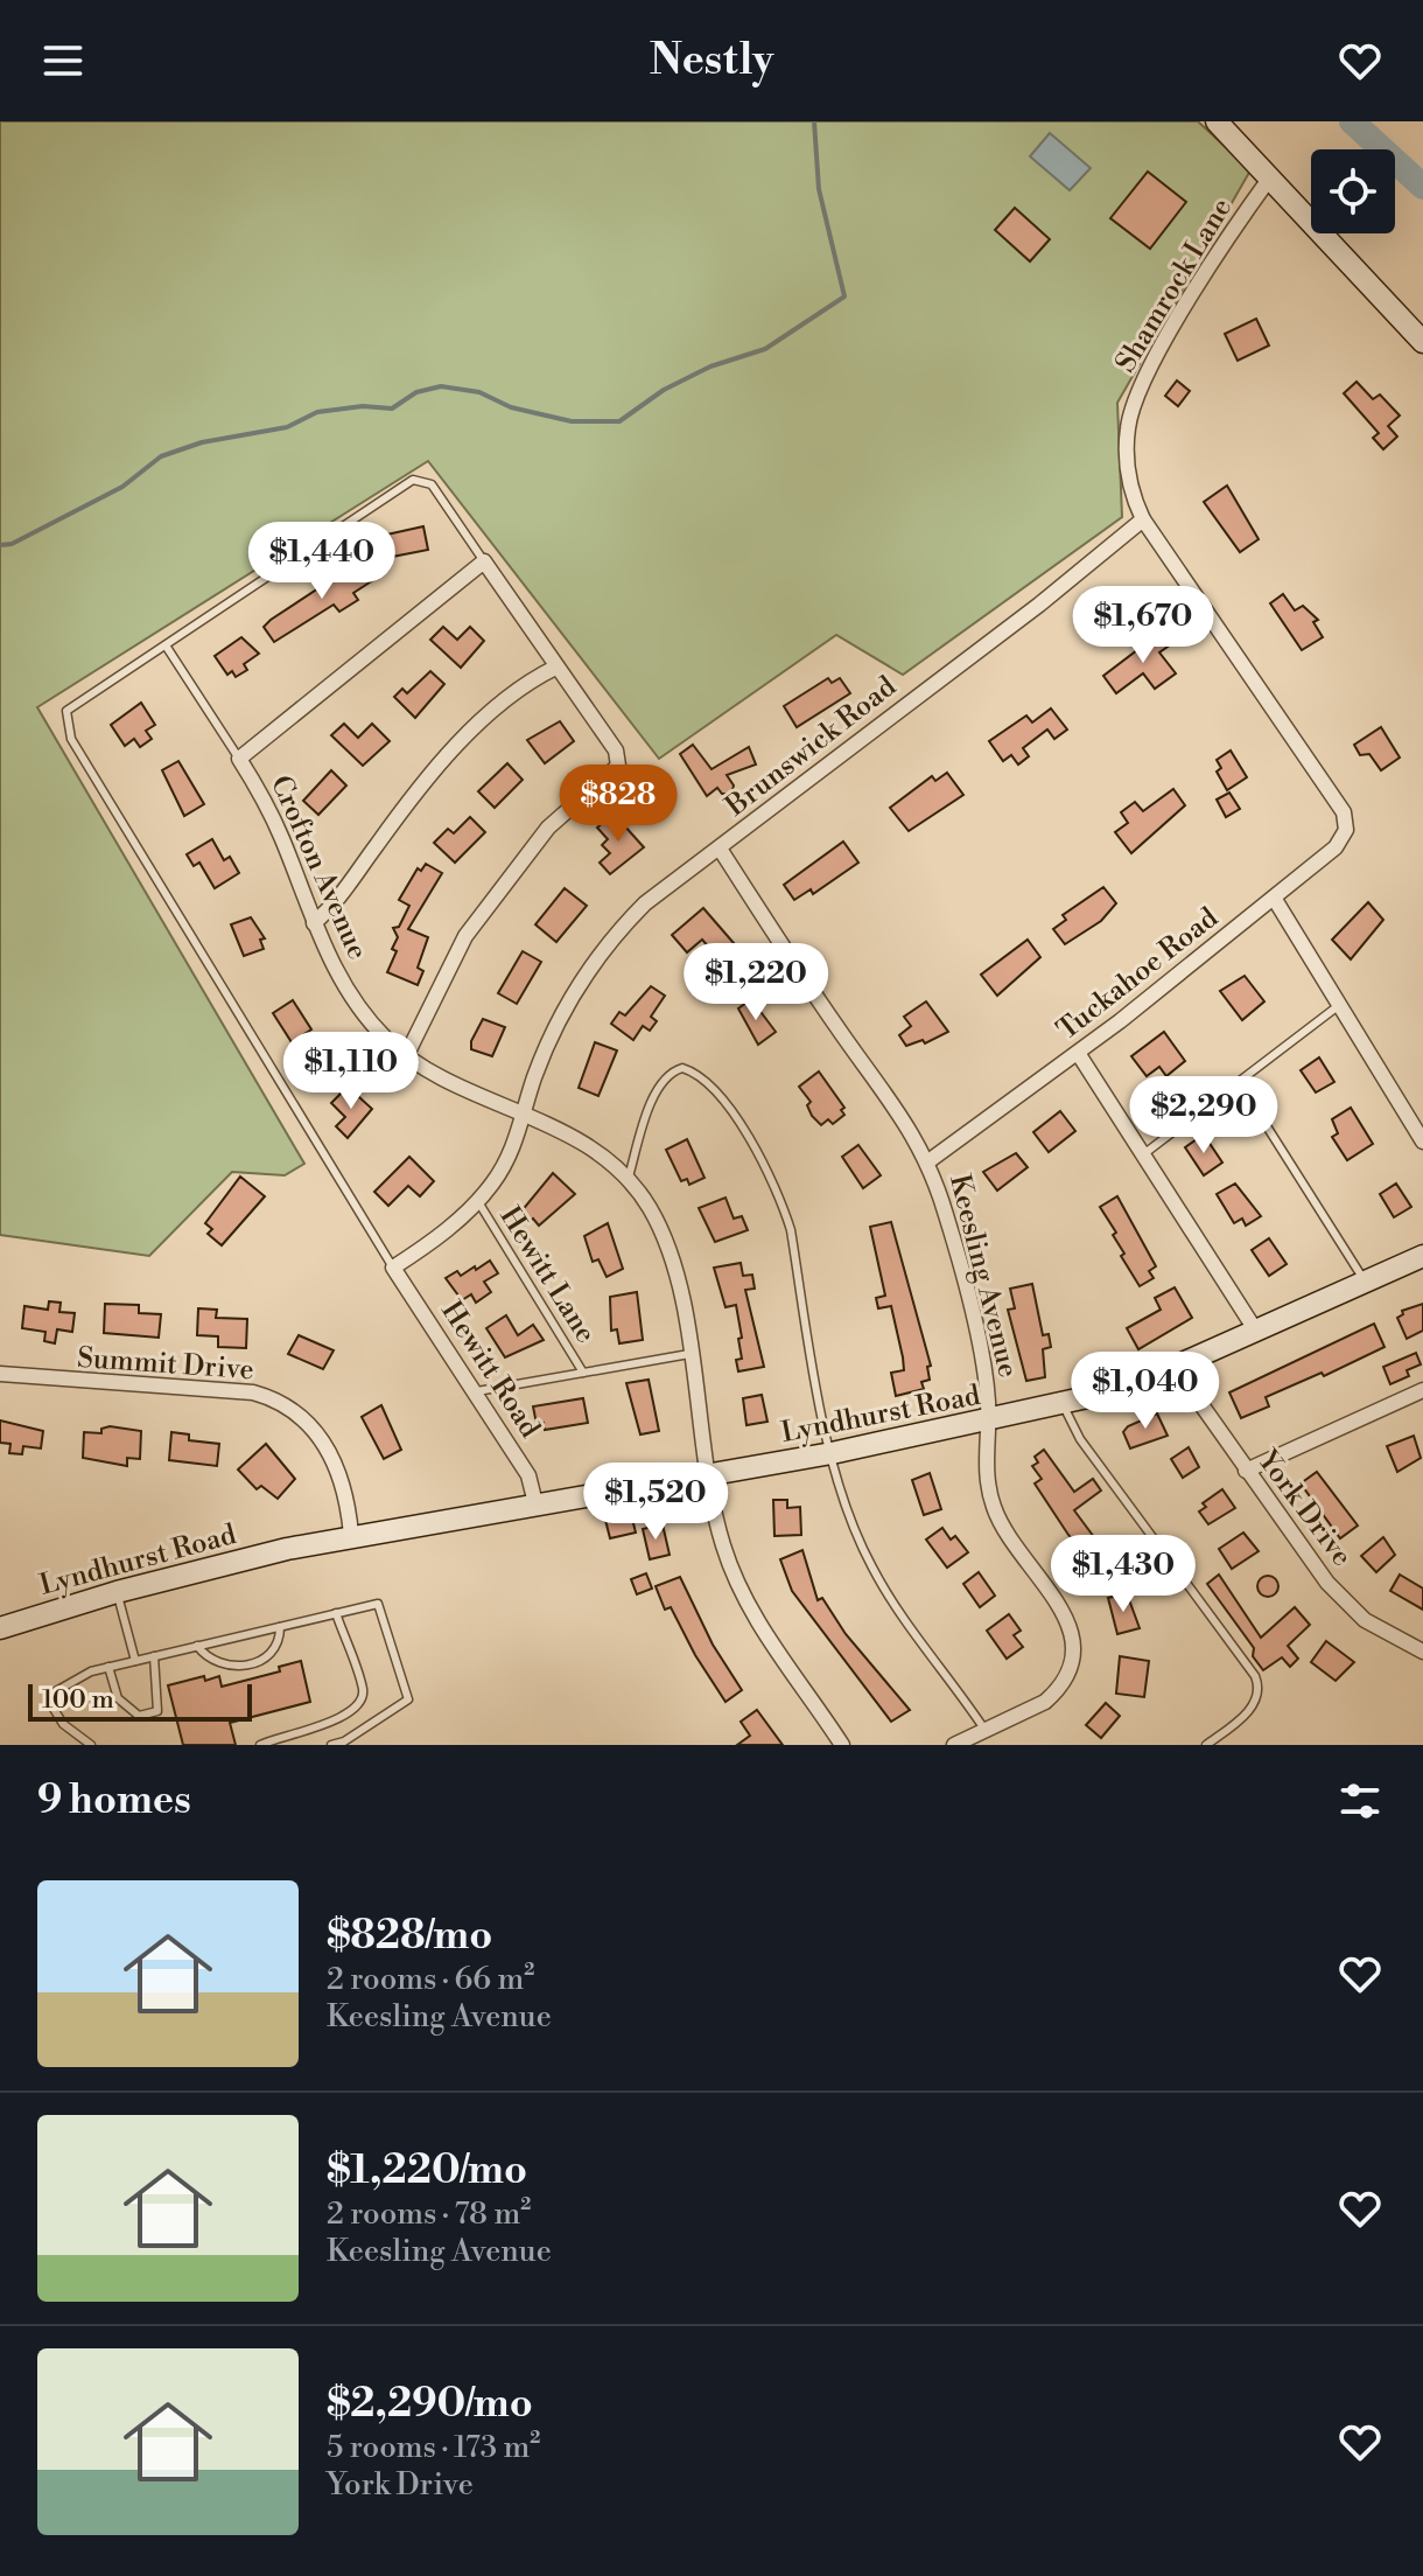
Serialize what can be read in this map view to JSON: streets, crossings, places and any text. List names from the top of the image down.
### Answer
{
  "streets": {
    "main road": ["Lyndhurst Road"],
    "street": [
      "Shamrock Lane",
      "Brunswick Road",
      "Crofton Avenue",
      "Tuckahoe Road",
      "Keesling Avenue",
      "Summit Drive",
      "Hewitt Road",
      "York Drive"
    ],
    "lane": ["Hewitt Lane"]
  },
  "crossings": [
    ["Shamrock Lane", "Brunswick Road"],
    ["Shamrock Lane", "Tuckahoe Road"],
    ["Brunswick Road", "Crofton Avenue"],
    ["Brunswick Road", "Hewitt Lane"],
    ["Brunswick Road", "Keesling Avenue"],
    ["Brunswick Road", "Hewitt Road"],
    ["Crofton Avenue", "Hewitt Lane"],
    ["Crofton Avenue", "Lyndhurst Road"],
    ["Tuckahoe Road", "Keesling Avenue"],
    ["Hewitt Lane", "Hewitt Road"],
    ["Keesling Avenue", "Lyndhurst Road"],
    ["Summit Drive", "Lyndhurst Road"],
    ["Hewitt Road", "Lyndhurst Road"],
    ["Lyndhurst Road", "York Drive"]
  ],
  "scale_bar": "100 m",
  "page": {
    "header": "Nestly",
    "price": [
      "$1,440",
      "$1,670",
      "$828",
      "$1,220",
      "$1,110",
      "$2,290",
      "$1,040",
      "$1,520",
      "$1,430"
    ],
    "scale": "100 m",
    "heading": "9 homes",
    "list": [
      {
        "name": "$828/mo",
        "note": "2 rooms · 66 m² · Keesling Avenue"
      },
      {
        "name": "$1,220/mo",
        "note": "2 rooms · 78 m² · Keesling Avenue"
      },
      {
        "name": "$2,290/mo",
        "note": "5 rooms · 173 m² · York Drive"
      }
    ]
  }
}
